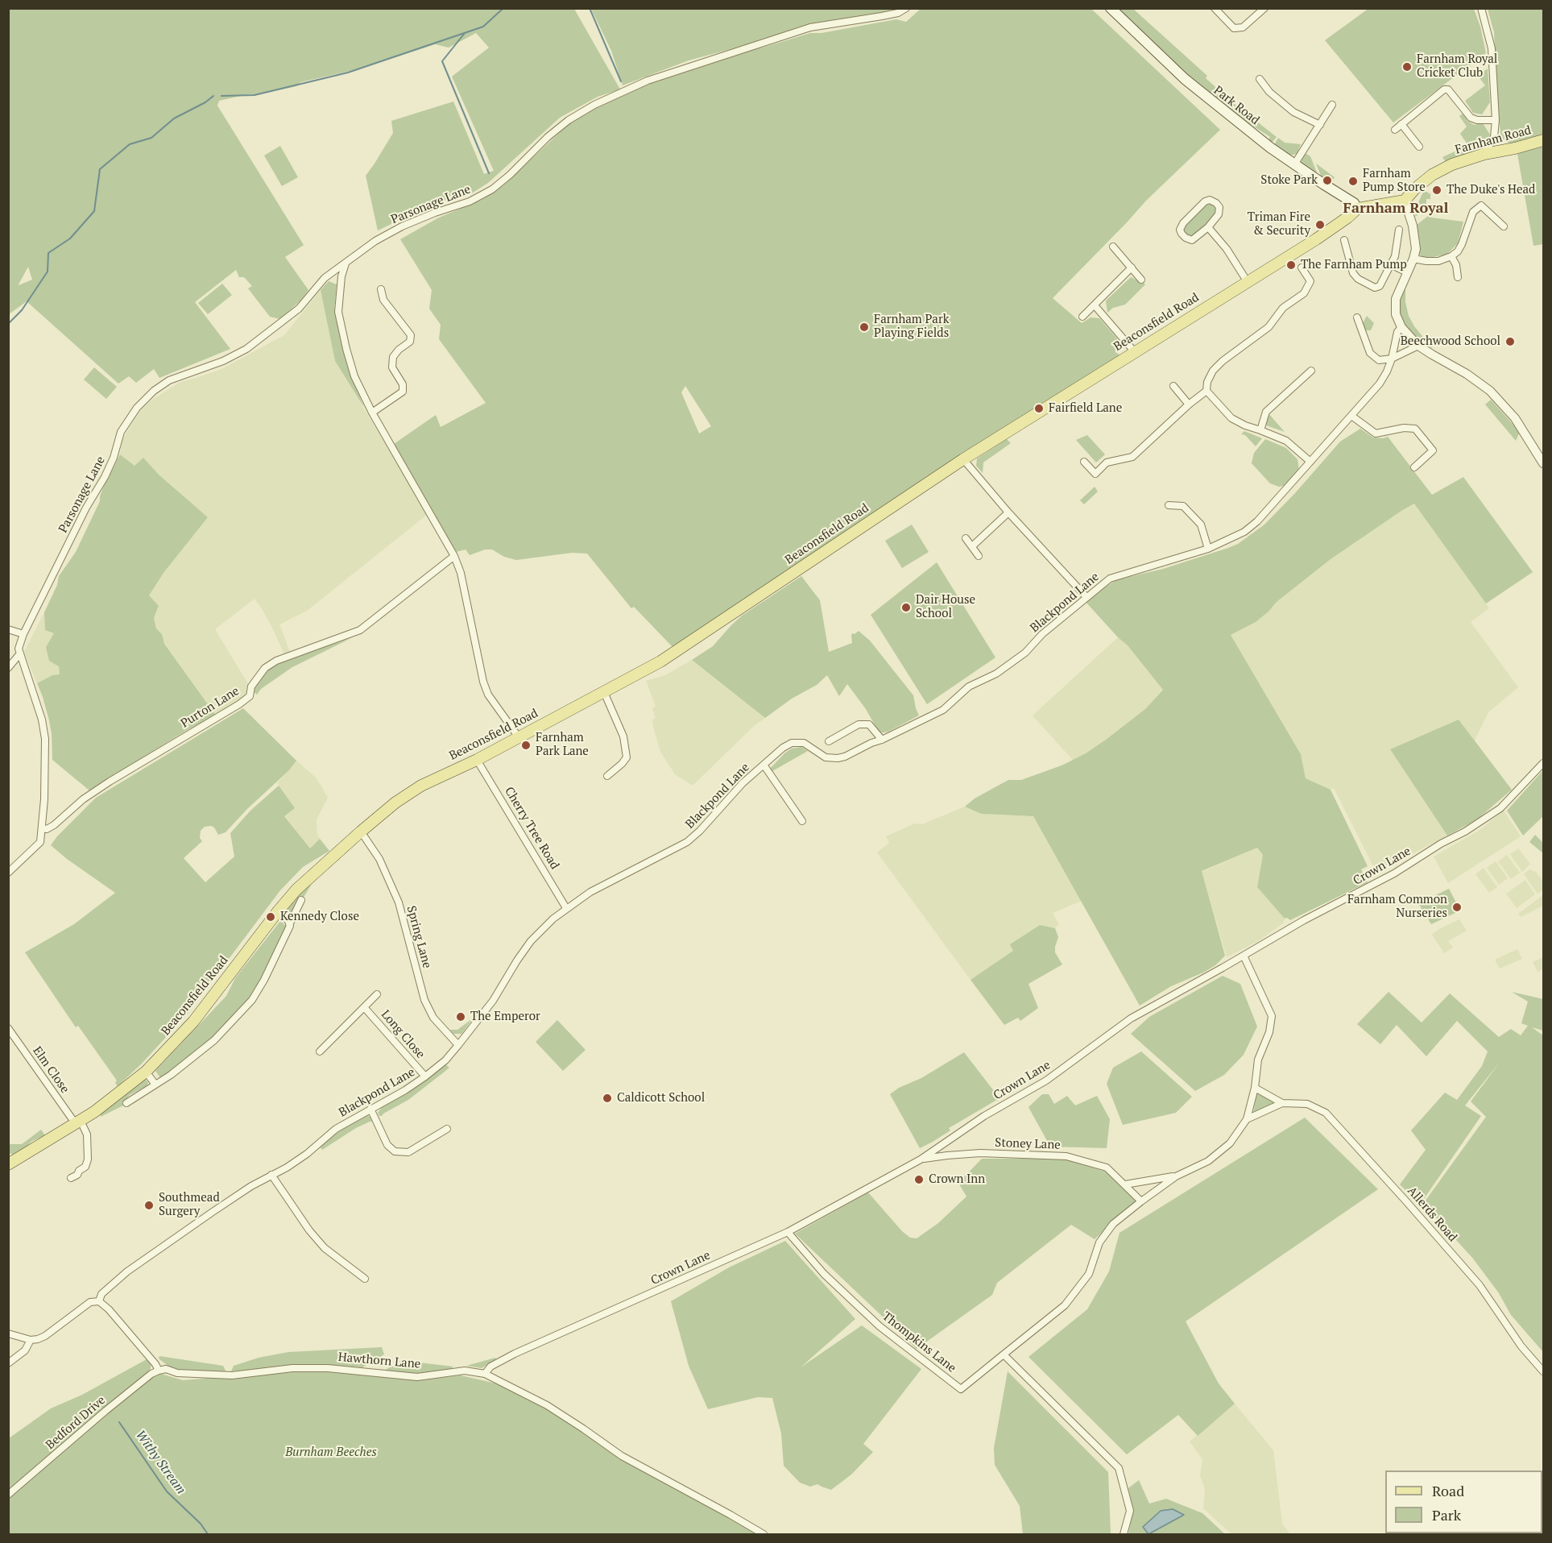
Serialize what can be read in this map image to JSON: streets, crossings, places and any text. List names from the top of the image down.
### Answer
{
  "streets": {
    "main road": ["Park Road", "Farnham Road", "Beaconsfield Road"],
    "street": [
      "Parsonage Lane",
      "Blackpond Lane",
      "Purton Lane",
      "Cherry Tree Road",
      "Crown Lane",
      "Spring Lane",
      "Long Close",
      "Elm Close",
      "Stoney Lane",
      "Allerds Road",
      "Thompkins Lane",
      "Hawthorn Lane",
      "Bedford Drive"
    ]
  },
  "crossings": [
    ["Park Road", "Beaconsfield Road"],
    ["Farnham Road", "Beaconsfield Road"],
    ["Parsonage Lane", "Purton Lane"],
    ["Beaconsfield Road", "Cherry Tree Road"],
    ["Beaconsfield Road", "Spring Lane"],
    ["Beaconsfield Road", "Elm Close"],
    ["Blackpond Lane", "Cherry Tree Road"],
    ["Blackpond Lane", "Spring Lane"],
    ["Blackpond Lane", "Long Close"],
    ["Crown Lane", "Stoney Lane"],
    ["Crown Lane", "Thompkins Lane"],
    ["Crown Lane", "Hawthorn Lane"],
    ["Hawthorn Lane", "Bedford Drive"]
  ],
  "districts": ["Farnham Royal"],
  "water": ["Withy Stream"],
  "parks": ["Burnham Beeches"],
  "places": [
    "Farnham Royal Cricket Club",
    "Stoke Park",
    "Farnham Pump Store",
    "The Duke's Head",
    "Triman Fire & Security",
    "The Farnham Pump",
    "Farnham Park Playing Fields",
    "Beechwood School",
    "Fairfield Lane",
    "Dair House School",
    "Farnham Park Lane",
    "Farnham Common Nurseries",
    "Kennedy Close",
    "The Emperor",
    "Caldicott School",
    "Crown Inn",
    "Southmead Surgery"
  ],
  "legend": ["Road", "Park"]
}
